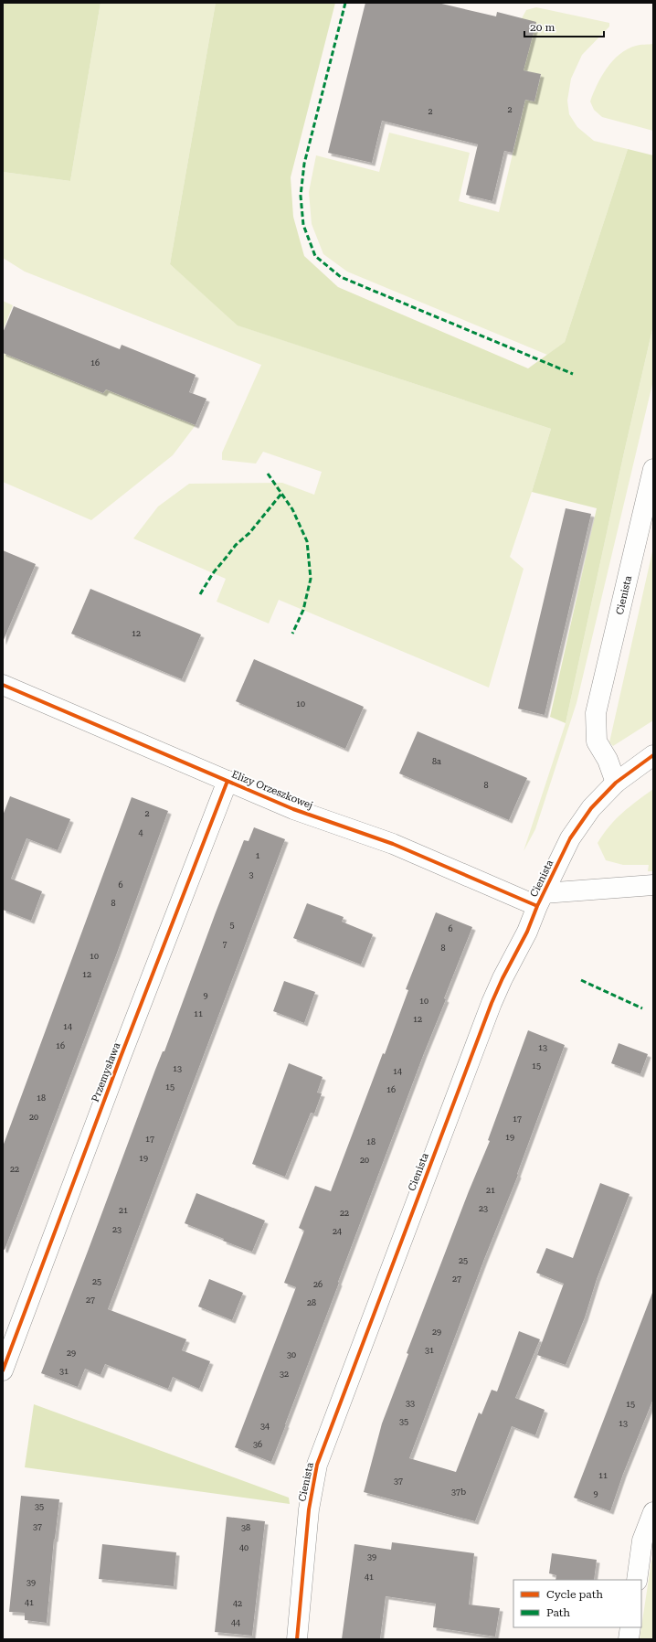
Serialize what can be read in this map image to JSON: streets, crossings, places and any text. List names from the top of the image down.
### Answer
{
  "streets": {
    "street": ["Cienista", "Elizy Orzeszkowej", "Przemysława"]
  },
  "crossings": [
    ["Cienista", "Elizy Orzeszkowej"],
    ["Elizy Orzeszkowej", "Przemysława"]
  ],
  "house_numbers": [
    "2",
    "2",
    "16",
    "12",
    "10",
    "8a",
    "8",
    "2",
    "4",
    "1",
    "3",
    "6",
    "8",
    "5",
    "6",
    "7",
    "8",
    "10",
    "12",
    "9",
    "10",
    "11",
    "12",
    "14",
    "16",
    "13",
    "15",
    "13",
    "14",
    "15",
    "16",
    "18",
    "20",
    "17",
    "19",
    "17",
    "18",
    "19",
    "20",
    "22",
    "21",
    "23",
    "21",
    "22",
    "23",
    "24",
    "25",
    "27",
    "25",
    "26",
    "27",
    "28",
    "29",
    "31",
    "29",
    "30",
    "31",
    "32",
    "33",
    "15",
    "35",
    "13",
    "34",
    "36",
    "11",
    "37",
    "37b",
    "9",
    "35",
    "37",
    "38",
    "40",
    "39",
    "41",
    "39",
    "41",
    "42",
    "44"
  ],
  "legend": ["Cycle path", "Path"],
  "scale_bar": "20 m"
}
